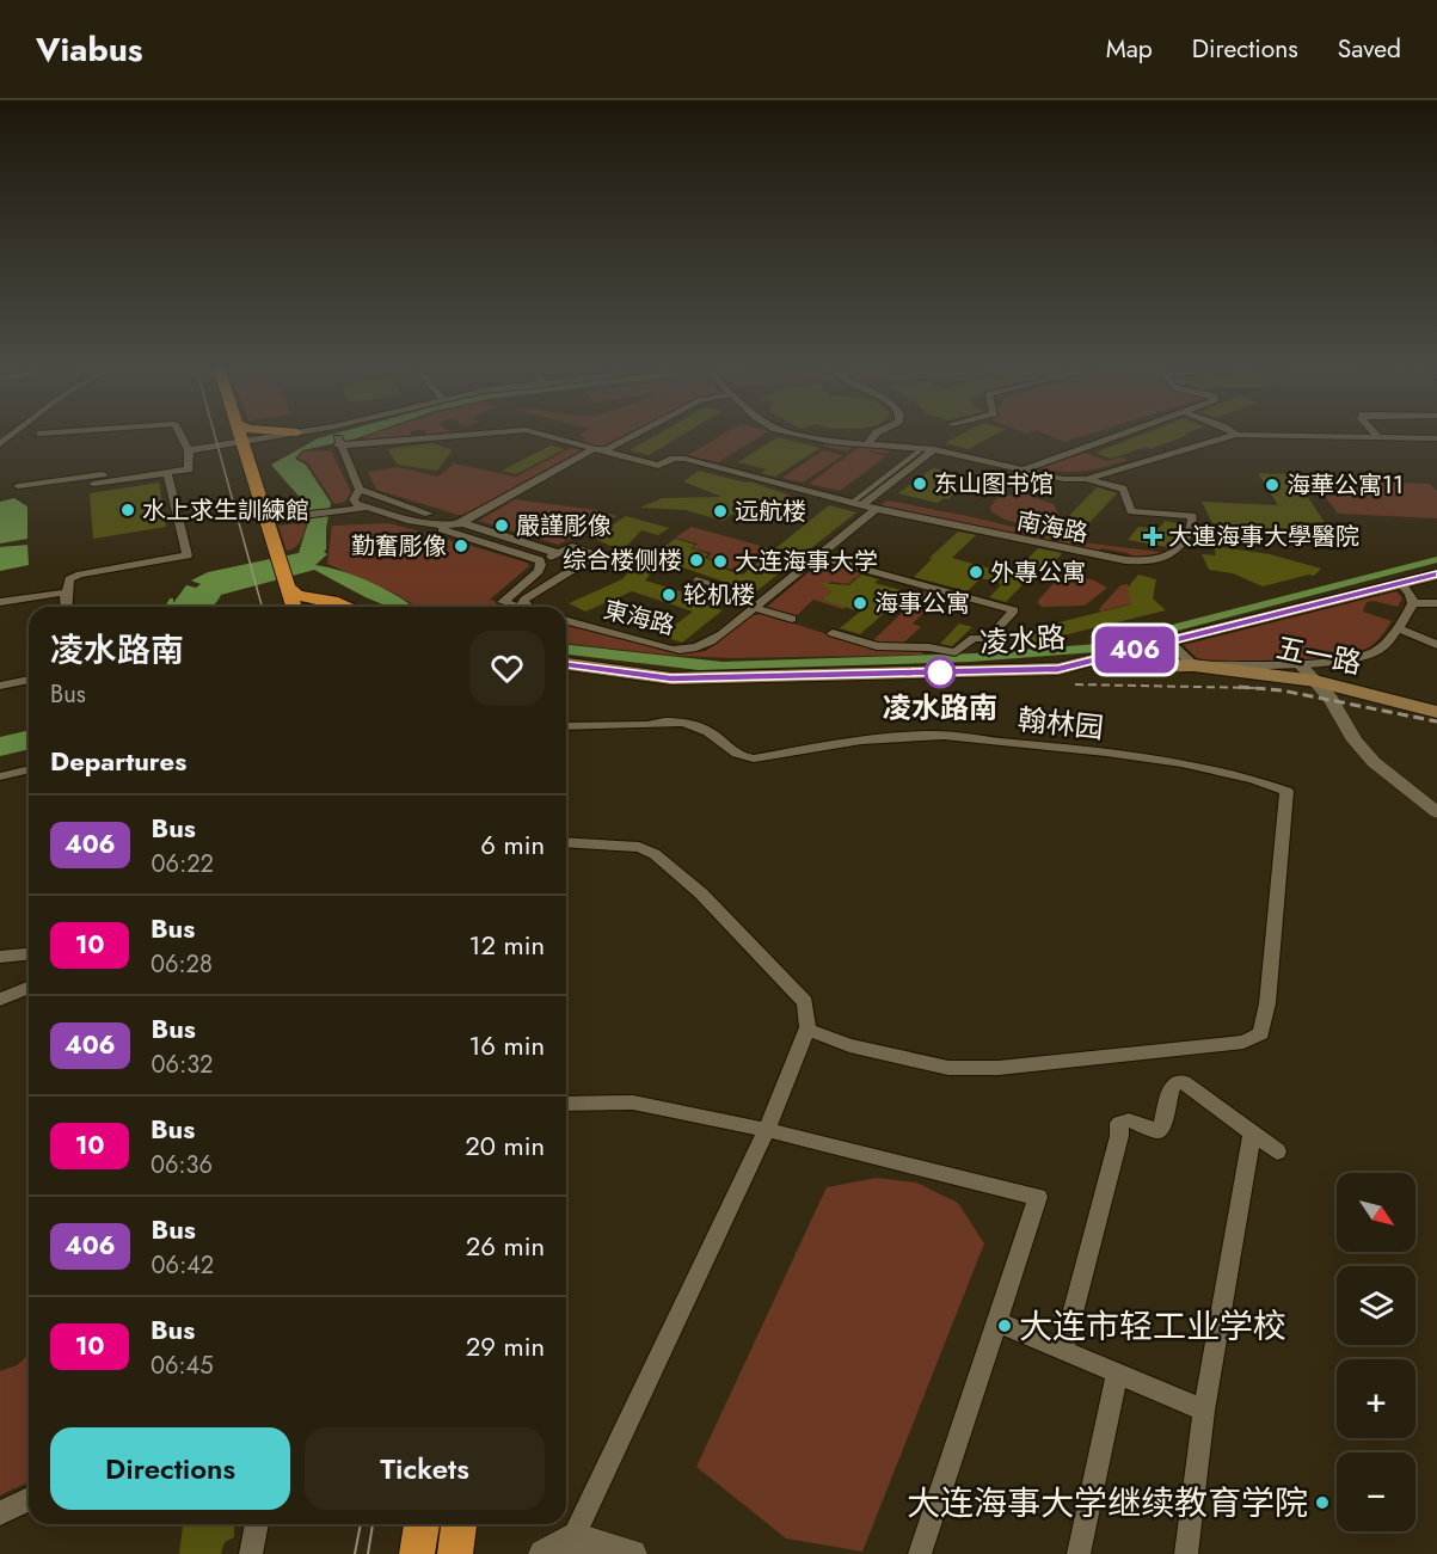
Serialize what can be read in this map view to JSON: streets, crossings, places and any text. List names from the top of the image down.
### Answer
{
  "streets": {
    "main road": ["凌水路", "五一路"],
    "street": ["南海路", "東海路", "翰林园"]
  },
  "crossings": [
    ["南海路", "東海路"],
    ["凌水路", "五一路"]
  ],
  "places": {
    "other": [
      "东山图书馆",
      "海華公寓11",
      "水上求生訓練館",
      "远航楼",
      "嚴謹彫像",
      "勤奮彫像",
      "综合楼侧楼",
      "大连海事大学",
      "外專公寓",
      "轮机楼",
      "海事公寓",
      "凌水路南",
      "大连市轻工业学校",
      "大连海事大学继续教育学院"
    ],
    "health": ["大連海事大學醫院"]
  },
  "lines": ["bus line 406"],
  "north": "bottom right",
  "page": {
    "header": "Viabus",
    "nav": ["Map", "Directions", "Saved"],
    "on_map": "406",
    "heading": [
      ["凌水路南", "Bus"],
      "Departures"
    ],
    "list": [
      {
        "mark": "406",
        "name": "Bus",
        "note": "06:22",
        "value": "6 min"
      },
      {
        "mark": "10",
        "name": "Bus",
        "note": "06:28",
        "value": "12 min"
      },
      {
        "mark": "406",
        "name": "Bus",
        "note": "06:32",
        "value": "16 min"
      },
      {
        "mark": "10",
        "name": "Bus",
        "note": "06:36",
        "value": "20 min"
      },
      {
        "mark": "406",
        "name": "Bus",
        "note": "06:42",
        "value": "26 min"
      },
      {
        "mark": "10",
        "name": "Bus",
        "note": "06:45",
        "value": "29 min"
      }
    ],
    "map_buttons": ["+", "−"],
    "buttons": ["Directions", "Tickets"]
  }
}
